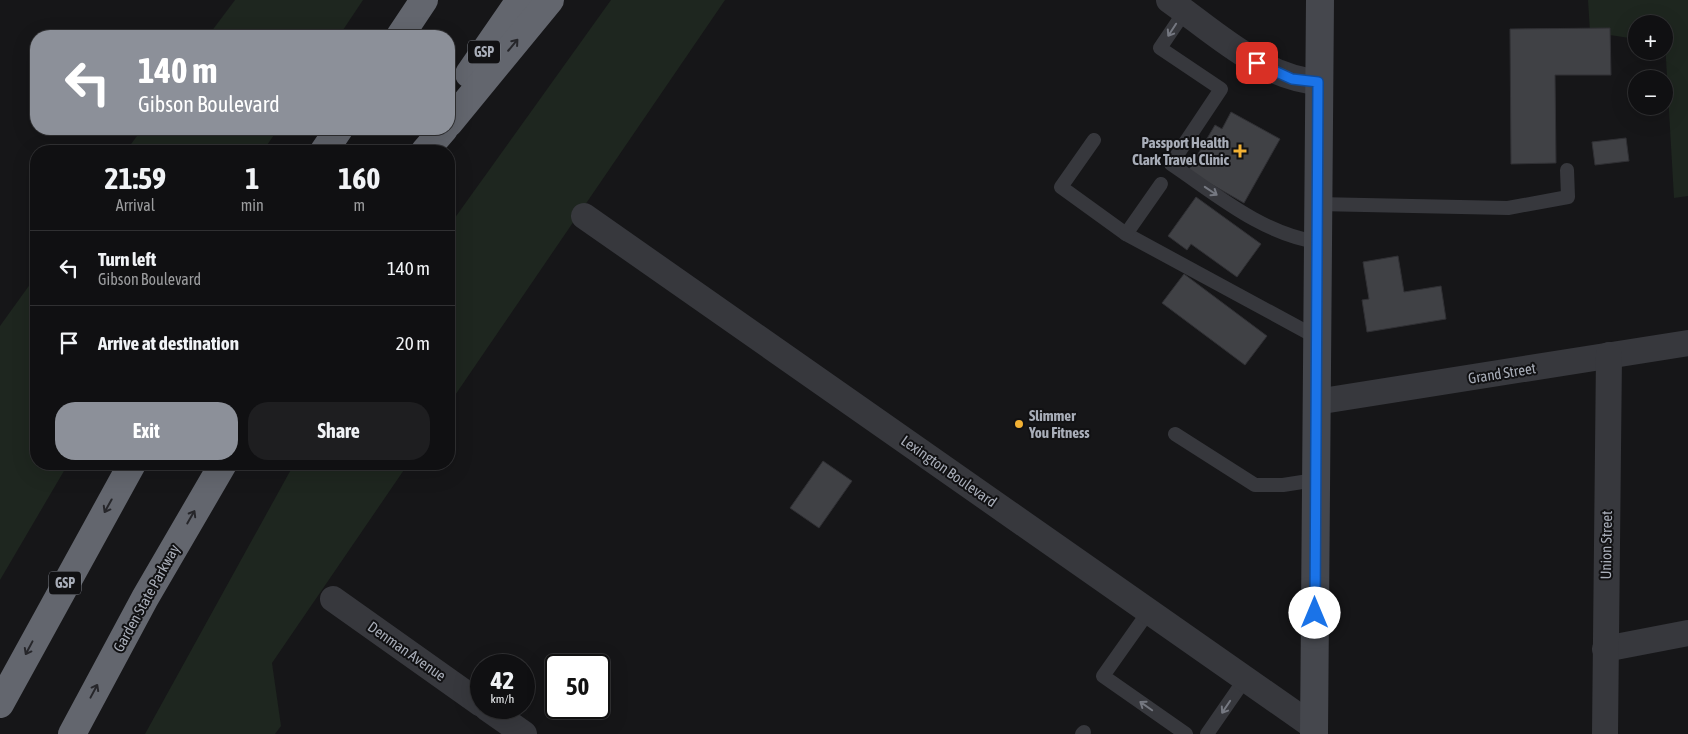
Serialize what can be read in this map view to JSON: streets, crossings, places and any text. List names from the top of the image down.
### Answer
{
  "streets": {
    "highway": ["GSP", "Garden State Parkway"],
    "street": [
      "Grand Street",
      "Lexington Boulevard",
      "Union Street",
      "Denman Avenue"
    ]
  },
  "crossings": [
    ["Grand Street", "Union Street"]
  ],
  "places": {
    "health": ["Passport Health Clark Travel Clinic"],
    "other": ["Slimmer You Fitness"]
  },
  "page": {
    "map_buttons": ["+", "−"],
    "turn": ["140 m", "Gibson Boulevard"],
    "eta": [
      "21:59",
      "Arrival",
      "1",
      "min",
      "160",
      "m"
    ],
    "list": [
      {
        "name": "Turn left",
        "note": "Gibson Boulevard",
        "value": "140 m"
      },
      {
        "name": "Arrive at destination",
        "value": "20 m"
      }
    ],
    "buttons": ["Exit", "Share"],
    "speed": "42 km/h",
    "limit": "50"
  }
}
